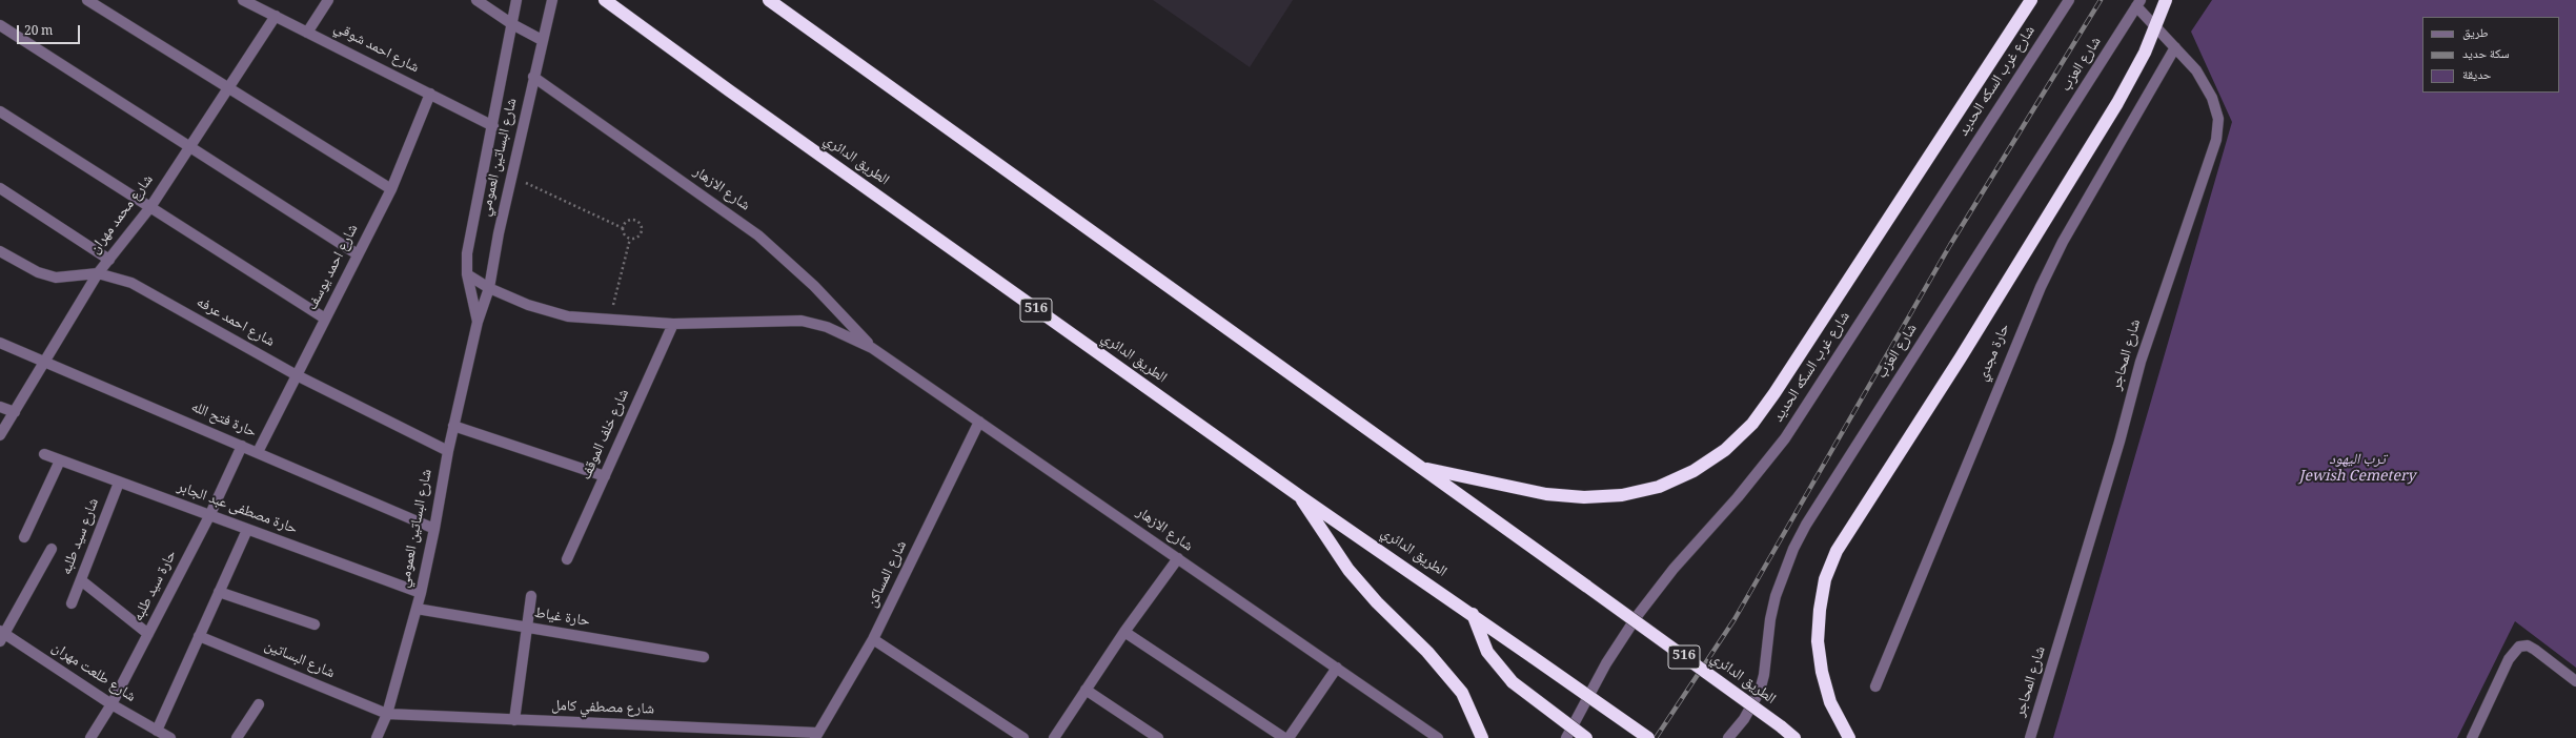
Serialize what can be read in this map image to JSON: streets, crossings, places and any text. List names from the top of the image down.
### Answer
{
  "streets": {
    "highway": ["الطريق الدائري", "516"],
    "street": [
      "شارع احمد شوقي",
      "شارع العزب",
      "شارع غرب السكه الحديد",
      "شارع البساتين العمومي",
      "شارع الازهار",
      "شارع محمد مهران",
      "شارع احمد يوسف",
      "شارع احمد عرفه",
      "حارة مجدي",
      "شارع المحاجر",
      "حارة فتح الله",
      "شارع خلف الموقف",
      "حارة مصطفى عبد الجابر",
      "شارع سيد طلبه",
      "شارع المساكن",
      "حارة سيد طلبه",
      "حارة غياط",
      "شارع البساتين",
      "شارع طلعت مهران",
      "شارع مصطفي كامل"
    ]
  },
  "crossings": [
    ["شارع احمد شوقي", "شارع البساتين العمومي"],
    ["شارع احمد شوقي", "شارع محمد مهران"],
    ["شارع احمد شوقي", "شارع احمد يوسف"],
    ["شارع العزب", "شارع المحاجر"],
    ["شارع البساتين العمومي", "شارع الازهار"],
    ["شارع البساتين العمومي", "شارع احمد عرفه"],
    ["شارع البساتين العمومي", "حارة فتح الله"],
    ["شارع البساتين العمومي", "حارة مصطفى عبد الجابر"],
    ["شارع البساتين العمومي", "حارة غياط"],
    ["شارع البساتين العمومي", "شارع البساتين"],
    ["شارع البساتين العمومي", "شارع مصطفي كامل"],
    ["شارع الازهار", "شارع خلف الموقف"],
    ["شارع الازهار", "شارع المساكن"],
    ["شارع محمد مهران", "شارع احمد عرفه"],
    ["شارع محمد مهران", "حارة فتح الله"],
    ["شارع احمد يوسف", "شارع احمد عرفه"],
    ["شارع احمد يوسف", "حارة فتح الله"],
    ["حارة مجدي", "شارع المحاجر"],
    ["حارة فتح الله", "حارة سيد طلبه"],
    ["حارة مصطفى عبد الجابر", "شارع سيد طلبه"],
    ["حارة مصطفى عبد الجابر", "حارة سيد طلبه"],
    ["شارع المساكن", "شارع مصطفي كامل"],
    ["حارة سيد طلبه", "شارع طلعت مهران"],
    ["شارع البساتين", "شارع مصطفي كامل"]
  ],
  "parks": ["ترب اليهود Jewish Cemetery"],
  "legend": ["طريق", "سكة حديد", "حديقة"],
  "scale_bar": "20 m"
}
